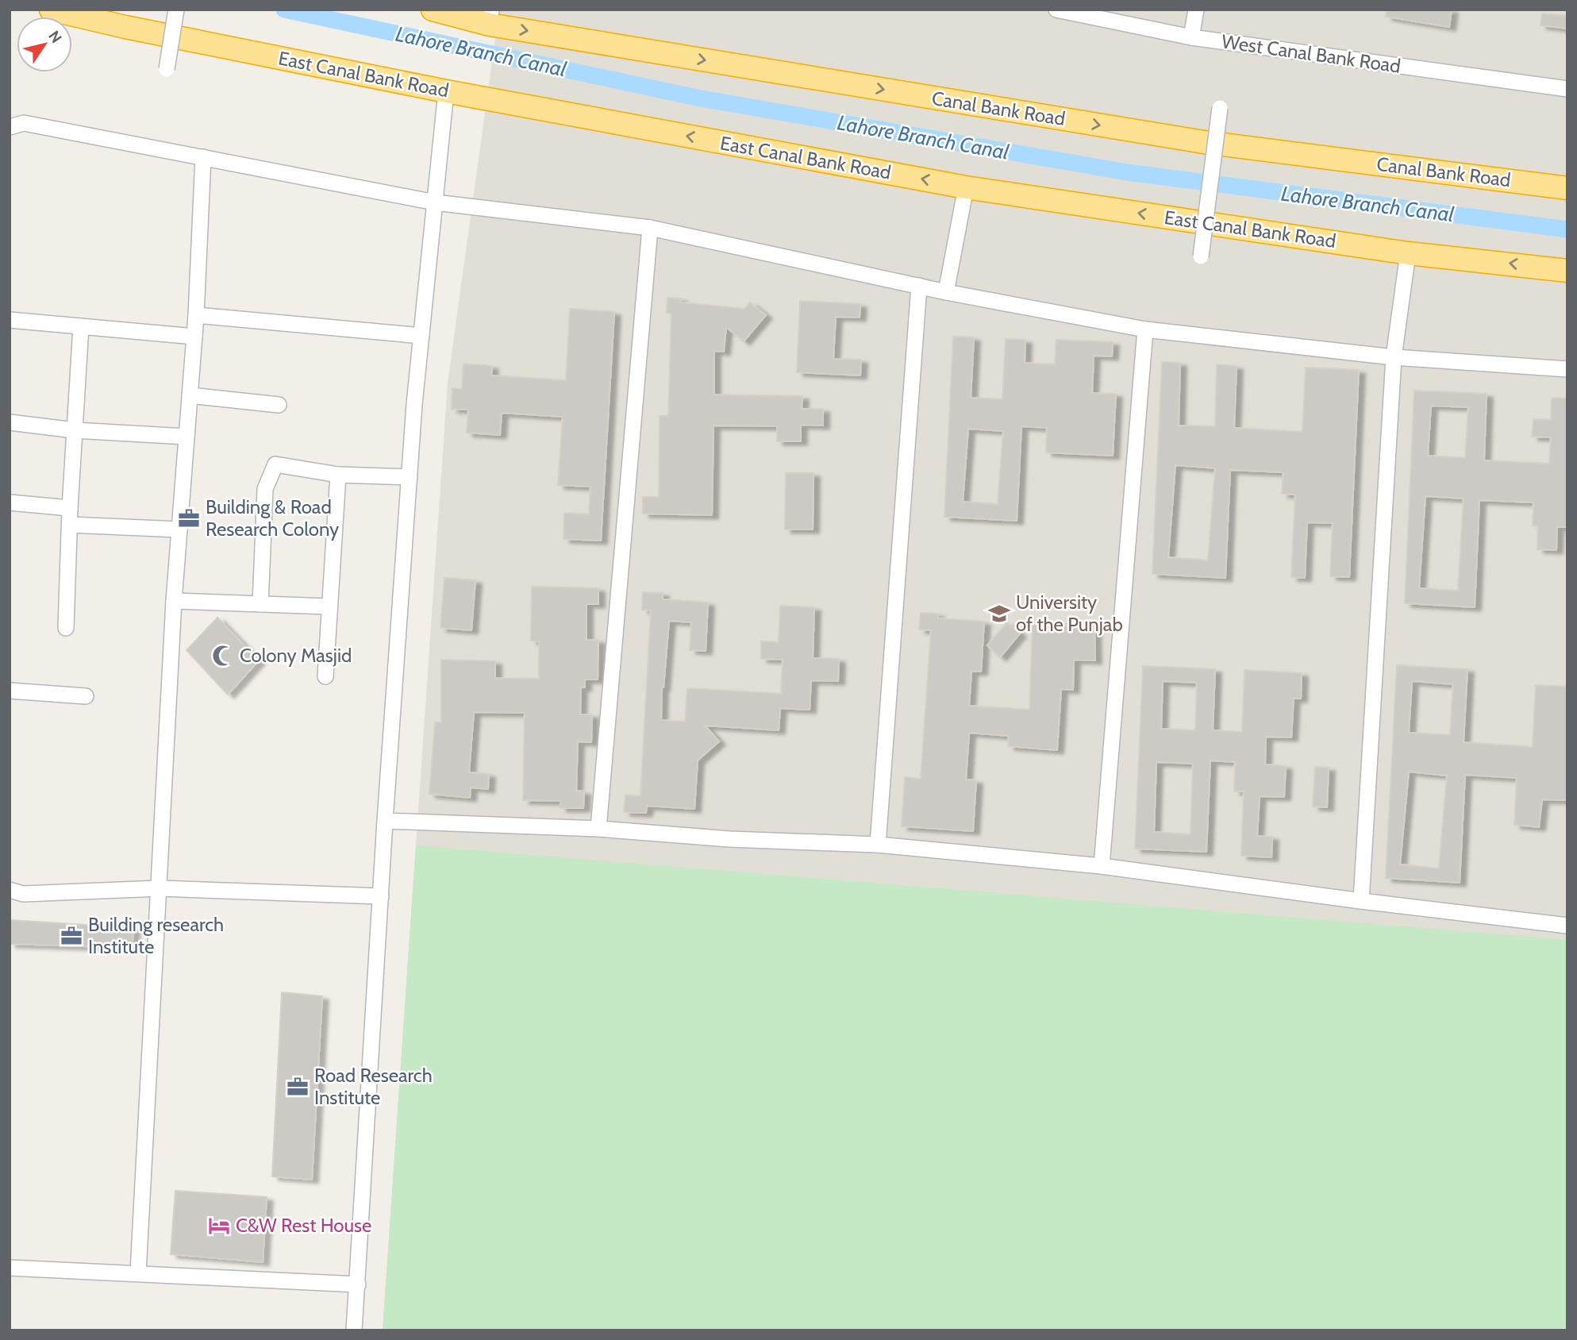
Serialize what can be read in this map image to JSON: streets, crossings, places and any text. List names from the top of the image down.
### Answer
{
  "streets": {
    "highway": ["East Canal Bank Road", "Canal Bank Road"],
    "street": ["West Canal Bank Road"]
  },
  "one_way": ["East Canal Bank Road", "Canal Bank Road"],
  "water": ["Lahore Branch Canal"],
  "places": {
    "office": ["Building & Road Research Colony", "Building research Institute", "Road Research Institute"],
    "school or university": ["University of the Punjab"],
    "mosque": ["Colony Masjid"],
    "hotel": ["C&W Rest House"]
  },
  "north": "top right"
}
